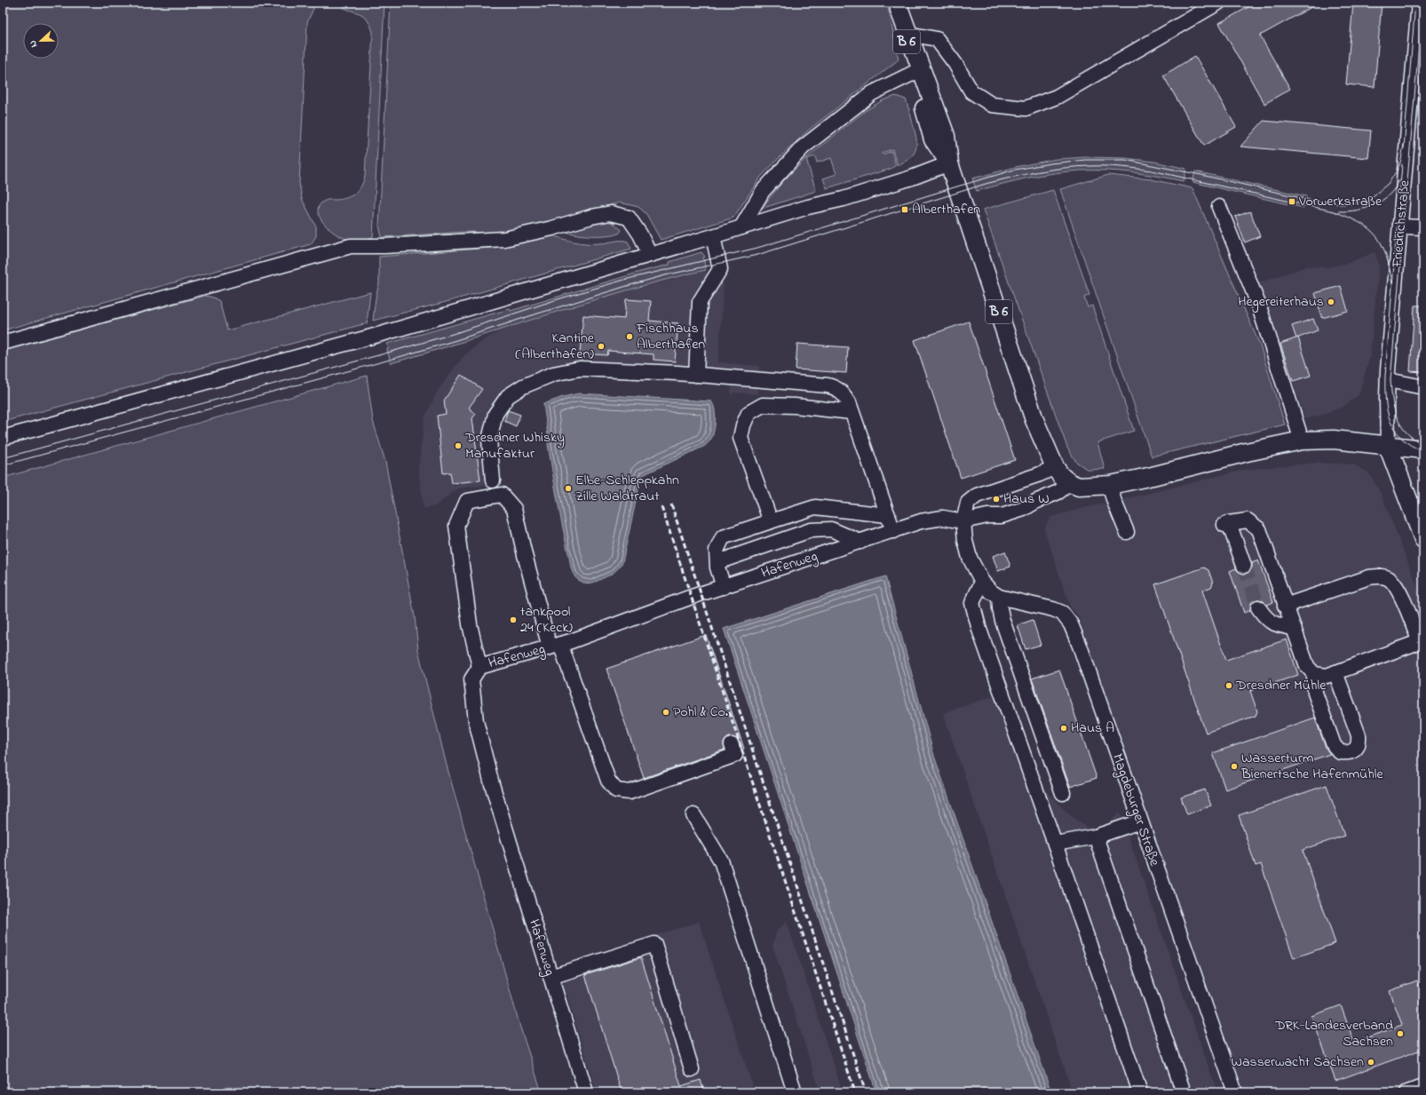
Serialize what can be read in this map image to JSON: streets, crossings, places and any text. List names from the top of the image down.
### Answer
{
  "streets": {
    "main road": ["B 6"],
    "street": ["Friedrichstraße", "Hafenweg", "Magdeburger Straße"]
  },
  "crossings": [
    ["B 6", "Magdeburger Straße"],
    ["Hafenweg", "Magdeburger Straße"]
  ],
  "places": {
    "transit": ["Vorwerkstraße", "Alberthafen"],
    "other": [
      "Hegereiterhaus",
      "Fischhaus Alberthafen",
      "Kantine (Alberthafen)",
      "Dresdner Whisky Manufaktur",
      "Elbe-Schleppkahn Zille Waldtraut",
      "Haus W",
      "tankpool 24 (Keck)",
      "Dresdner Mühle",
      "Pohl & Co.",
      "Haus A",
      "Wasserturm Bienertsche Hafenmühle",
      "DRK-Landesverband Sachsen",
      "Wasserwacht Sachsen"
    ]
  },
  "north": "left"
}
